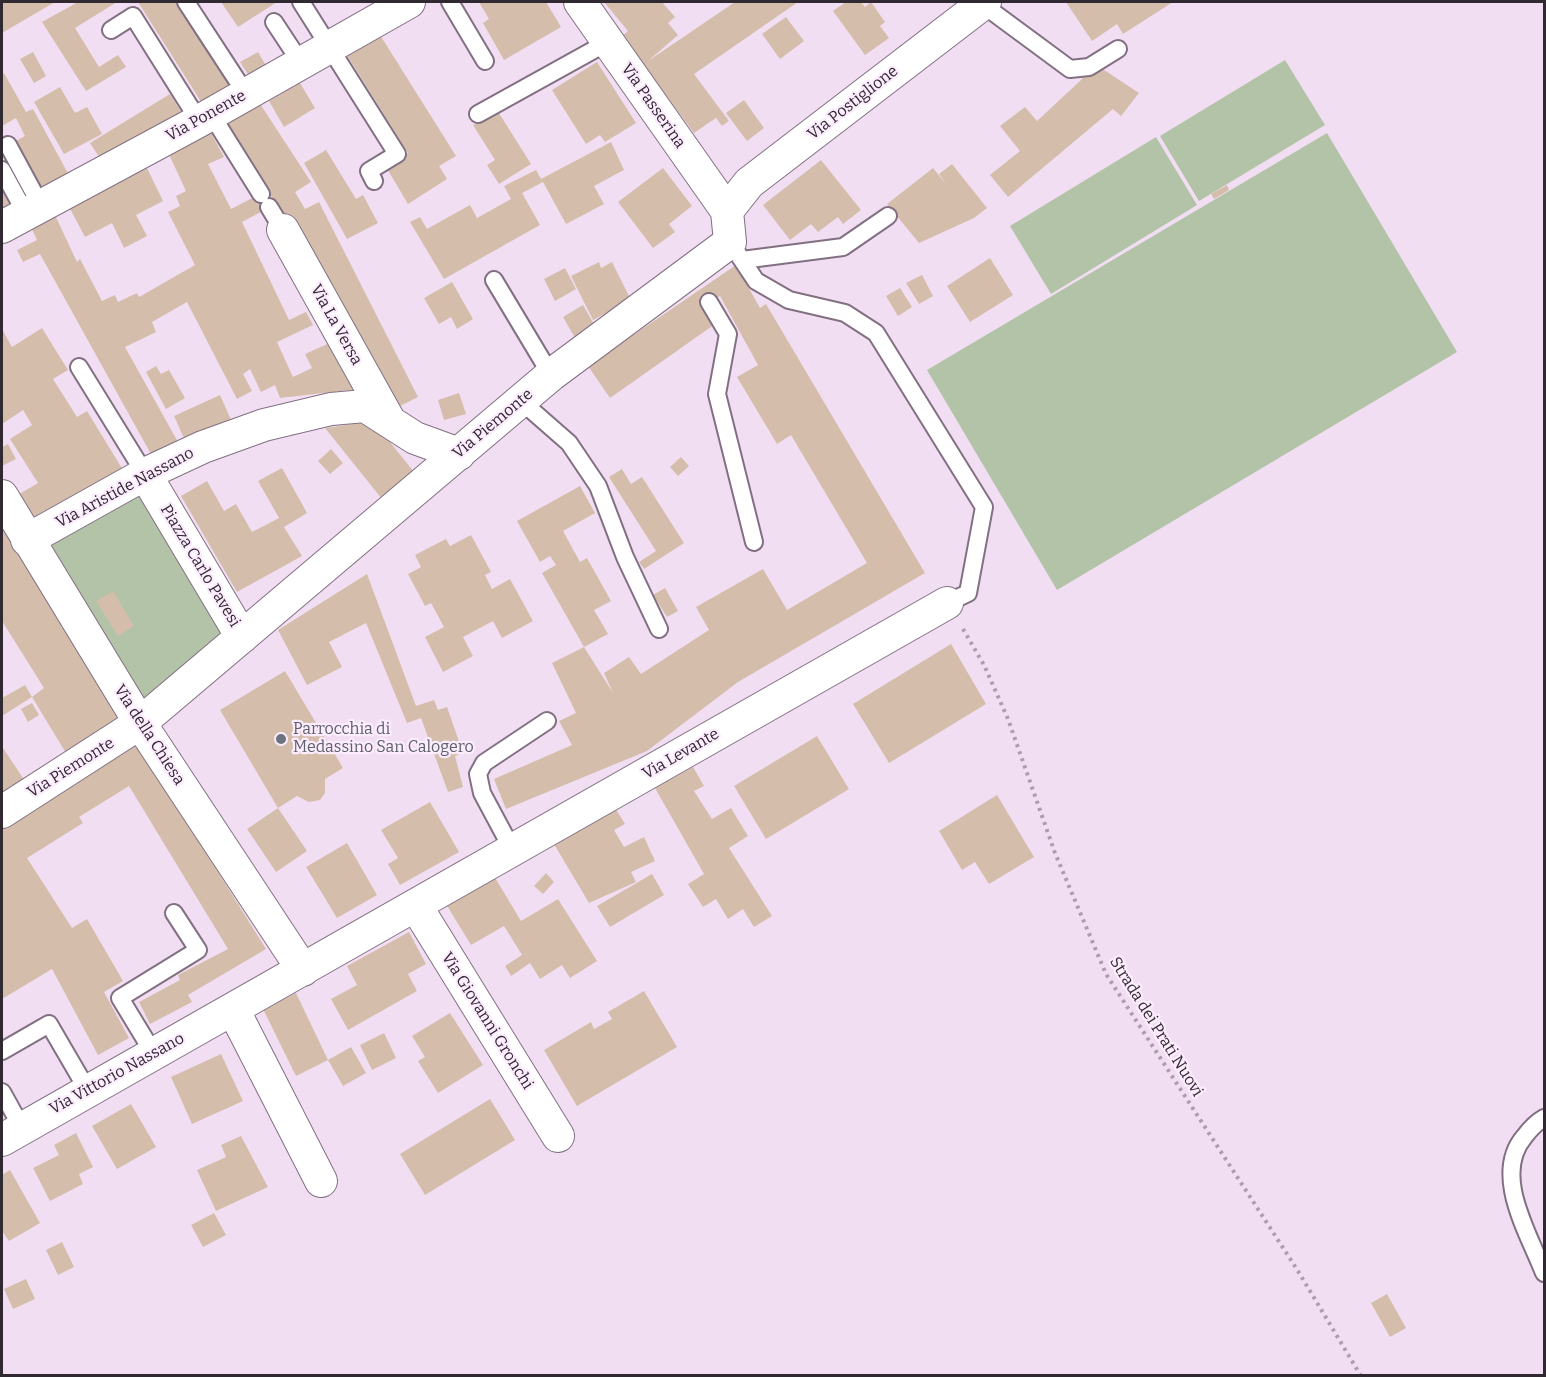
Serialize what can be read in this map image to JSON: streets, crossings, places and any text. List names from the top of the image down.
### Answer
{
  "streets": {
    "street": [
      "Via Postiglione",
      "Via Passerina",
      "Via Ponente",
      "Via La Versa",
      "Via Piemonte",
      "Via Aristide Nassano",
      "Piazza Carlo Pavesi",
      "Via della Chiesa",
      "Via Levante",
      "Via Giovanni Gronchi",
      "Via Vittorio Nassano"
    ],
    "path": ["Strada dei Prati Nuovi"]
  },
  "crossings": [
    ["Via Postiglione", "Via Passerina"],
    ["Via La Versa", "Via Aristide Nassano"],
    ["Via Piemonte", "Via Aristide Nassano"],
    ["Via Piemonte", "Piazza Carlo Pavesi"],
    ["Via Piemonte", "Via della Chiesa"],
    ["Via Aristide Nassano", "Piazza Carlo Pavesi"],
    ["Via Aristide Nassano", "Via della Chiesa"],
    ["Piazza Carlo Pavesi", "Via della Chiesa"],
    ["Via della Chiesa", "Via Vittorio Nassano"],
    ["Via Levante", "Via Giovanni Gronchi"],
    ["Via Levante", "Strada dei Prati Nuovi"],
    ["Via Levante", "Via Vittorio Nassano"],
    ["Via Giovanni Gronchi", "Via Vittorio Nassano"]
  ],
  "places": ["Parrocchia di Medassino San Calogero"]
}
